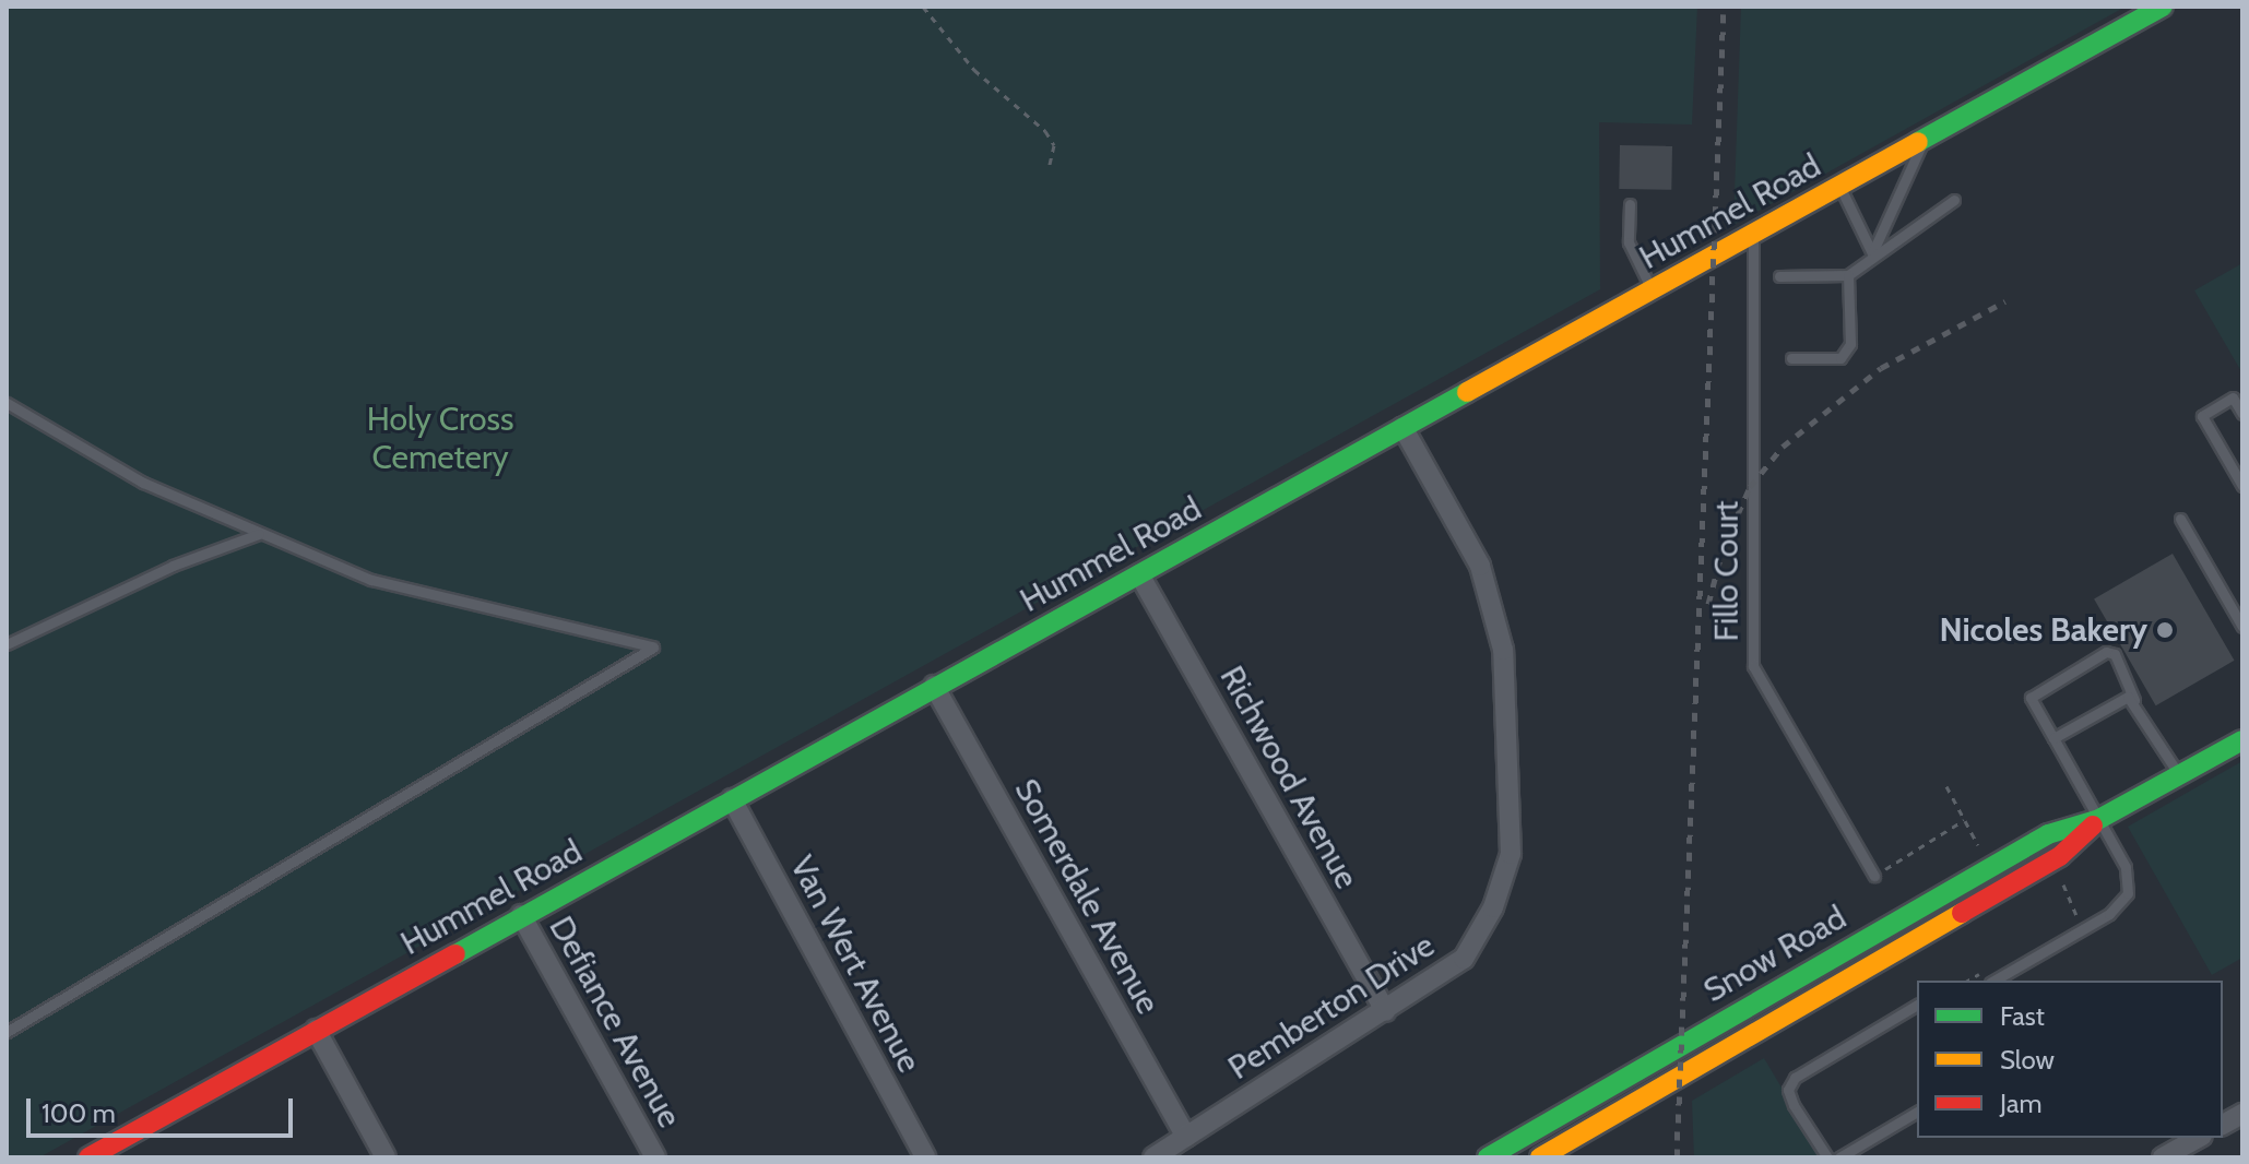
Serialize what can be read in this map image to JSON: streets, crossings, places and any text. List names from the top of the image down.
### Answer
{
  "streets": {
    "street": [
      "Hummel Road",
      "Richwood Avenue",
      "Somerdale Avenue",
      "Snow Road",
      "Van Wert Avenue",
      "Pemberton Drive",
      "Defiance Avenue"
    ],
    "lane": ["Fillo Court"]
  },
  "crossings": [
    ["Hummel Road", "Fillo Court"],
    ["Hummel Road", "Richwood Avenue"],
    ["Hummel Road", "Somerdale Avenue"],
    ["Hummel Road", "Van Wert Avenue"],
    ["Hummel Road", "Pemberton Drive"],
    ["Hummel Road", "Defiance Avenue"],
    ["Richwood Avenue", "Pemberton Drive"],
    ["Somerdale Avenue", "Pemberton Drive"]
  ],
  "parks": ["Holy Cross Cemetery"],
  "places": ["Nicoles Bakery"],
  "legend": ["Fast", "Slow", "Jam"],
  "scale_bar": "100 m"
}
